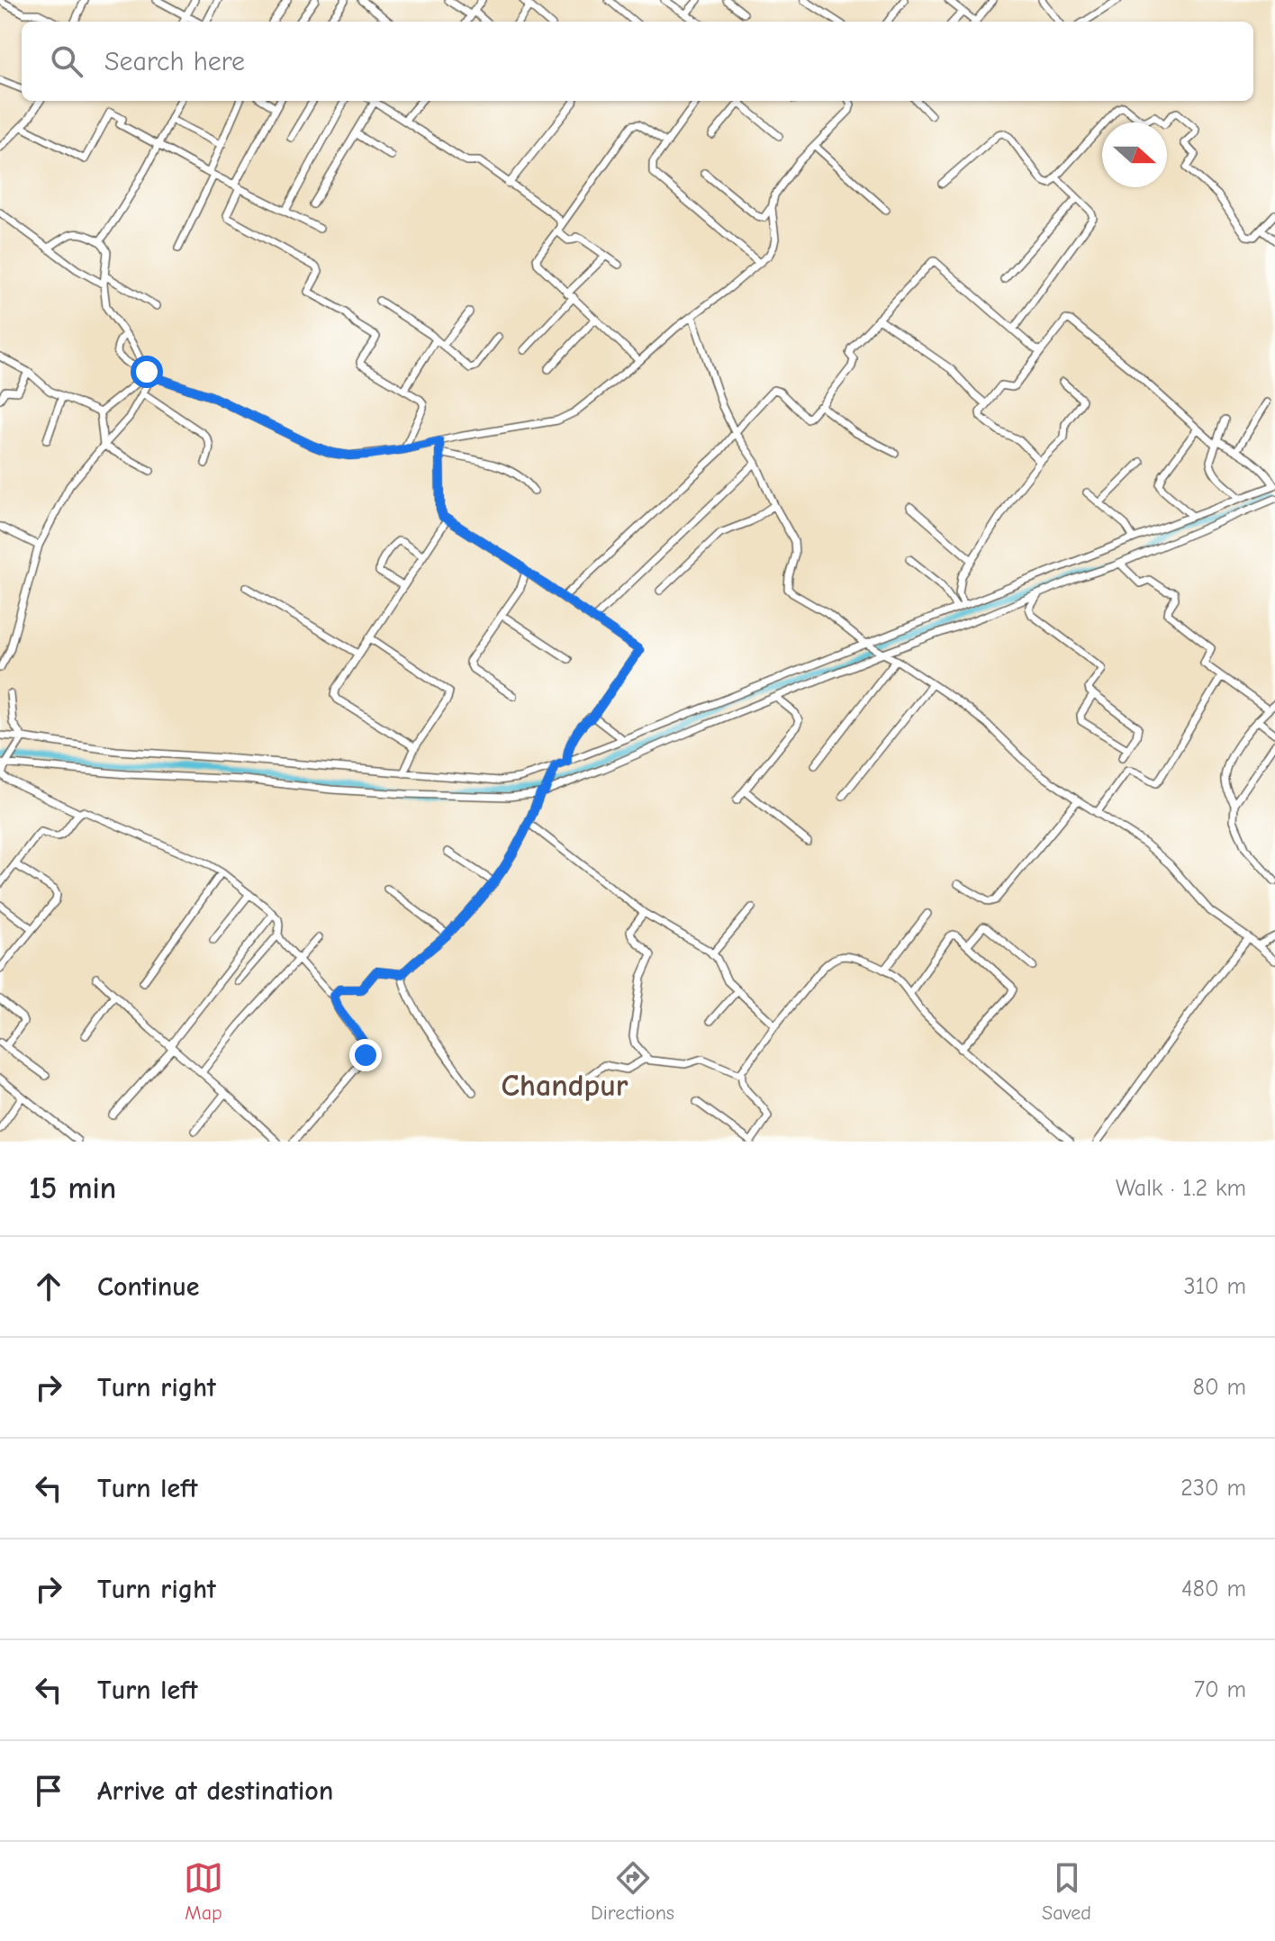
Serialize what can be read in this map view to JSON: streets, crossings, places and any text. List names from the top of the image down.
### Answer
{
  "districts": ["Chandpur"],
  "north": "right",
  "page": {
    "search": "Search here",
    "heading": ["15 min", "Walk · 1.2 km"],
    "list": [
      ["Continue", "310 m"],
      ["Turn right", "80 m"],
      ["Turn left", "230 m"],
      ["Turn right", "480 m"],
      ["Turn left", "70 m"],
      "Arrive at destination"
    ],
    "nav": ["Map", "Directions", "Saved"]
  }
}
